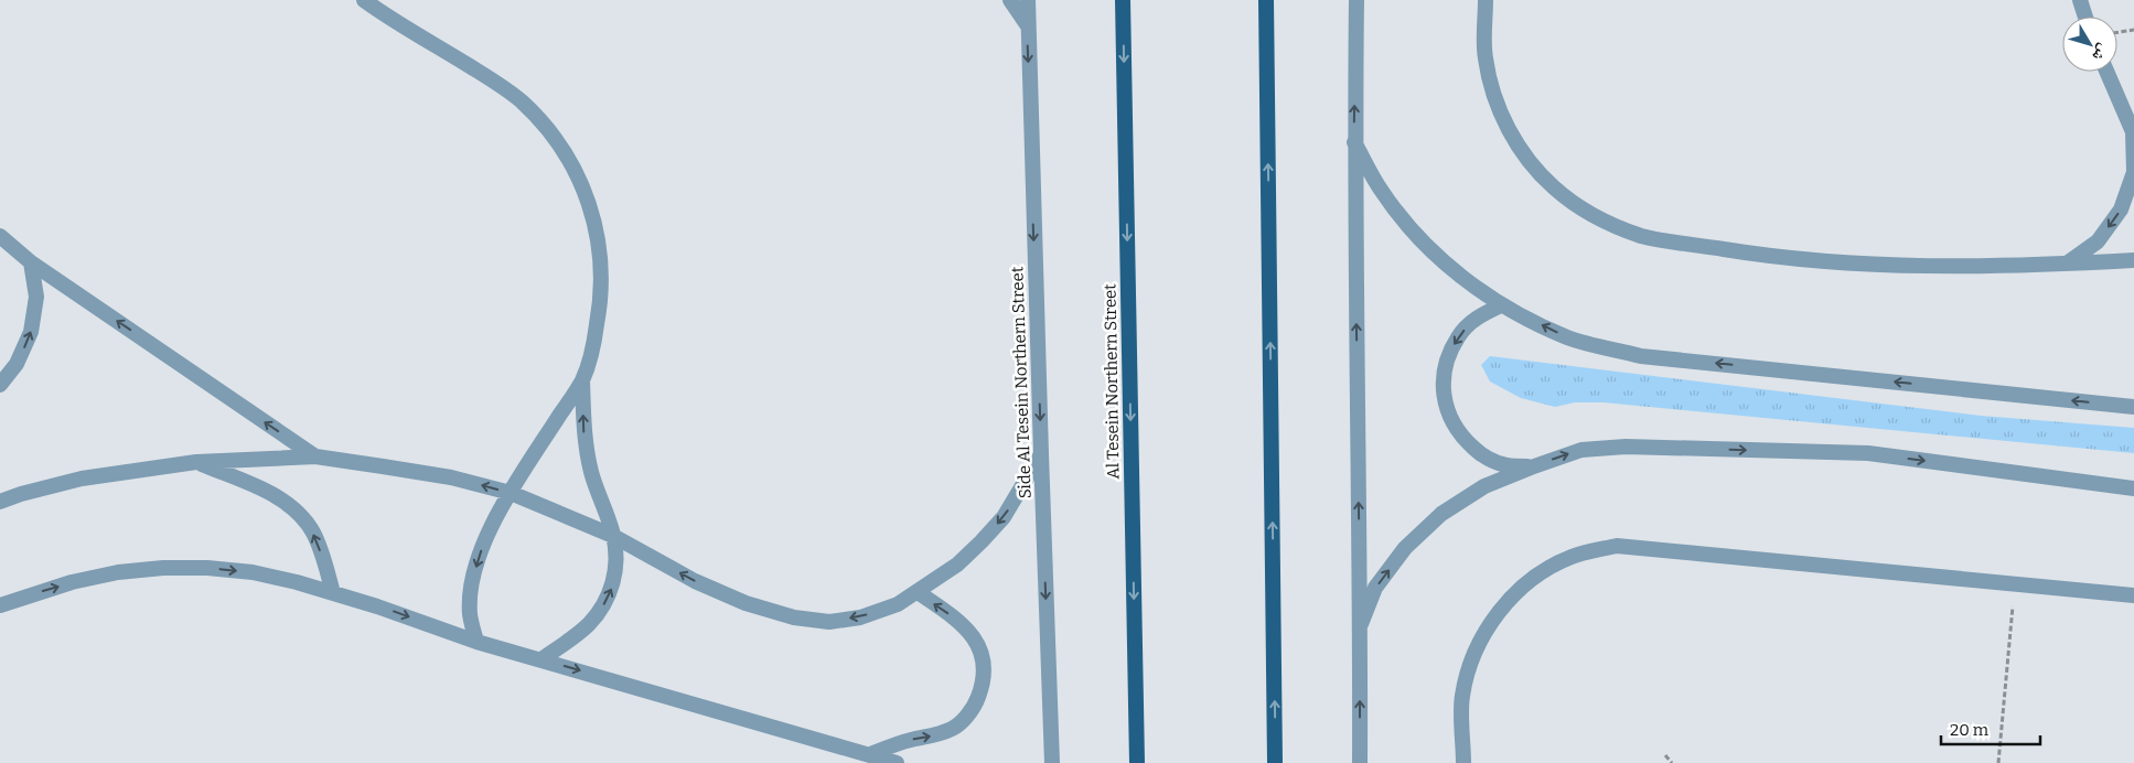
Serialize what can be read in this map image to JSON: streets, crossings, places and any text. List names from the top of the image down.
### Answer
{
  "streets": {
    "main road": ["Al Tesein Northern Street"],
    "street": ["Side Al Tesein Northern Street"]
  },
  "one_way": ["Al Tesein Northern Street", "Side Al Tesein Northern Street"],
  "scale_bar": "20 m",
  "north": "bottom right"
}
